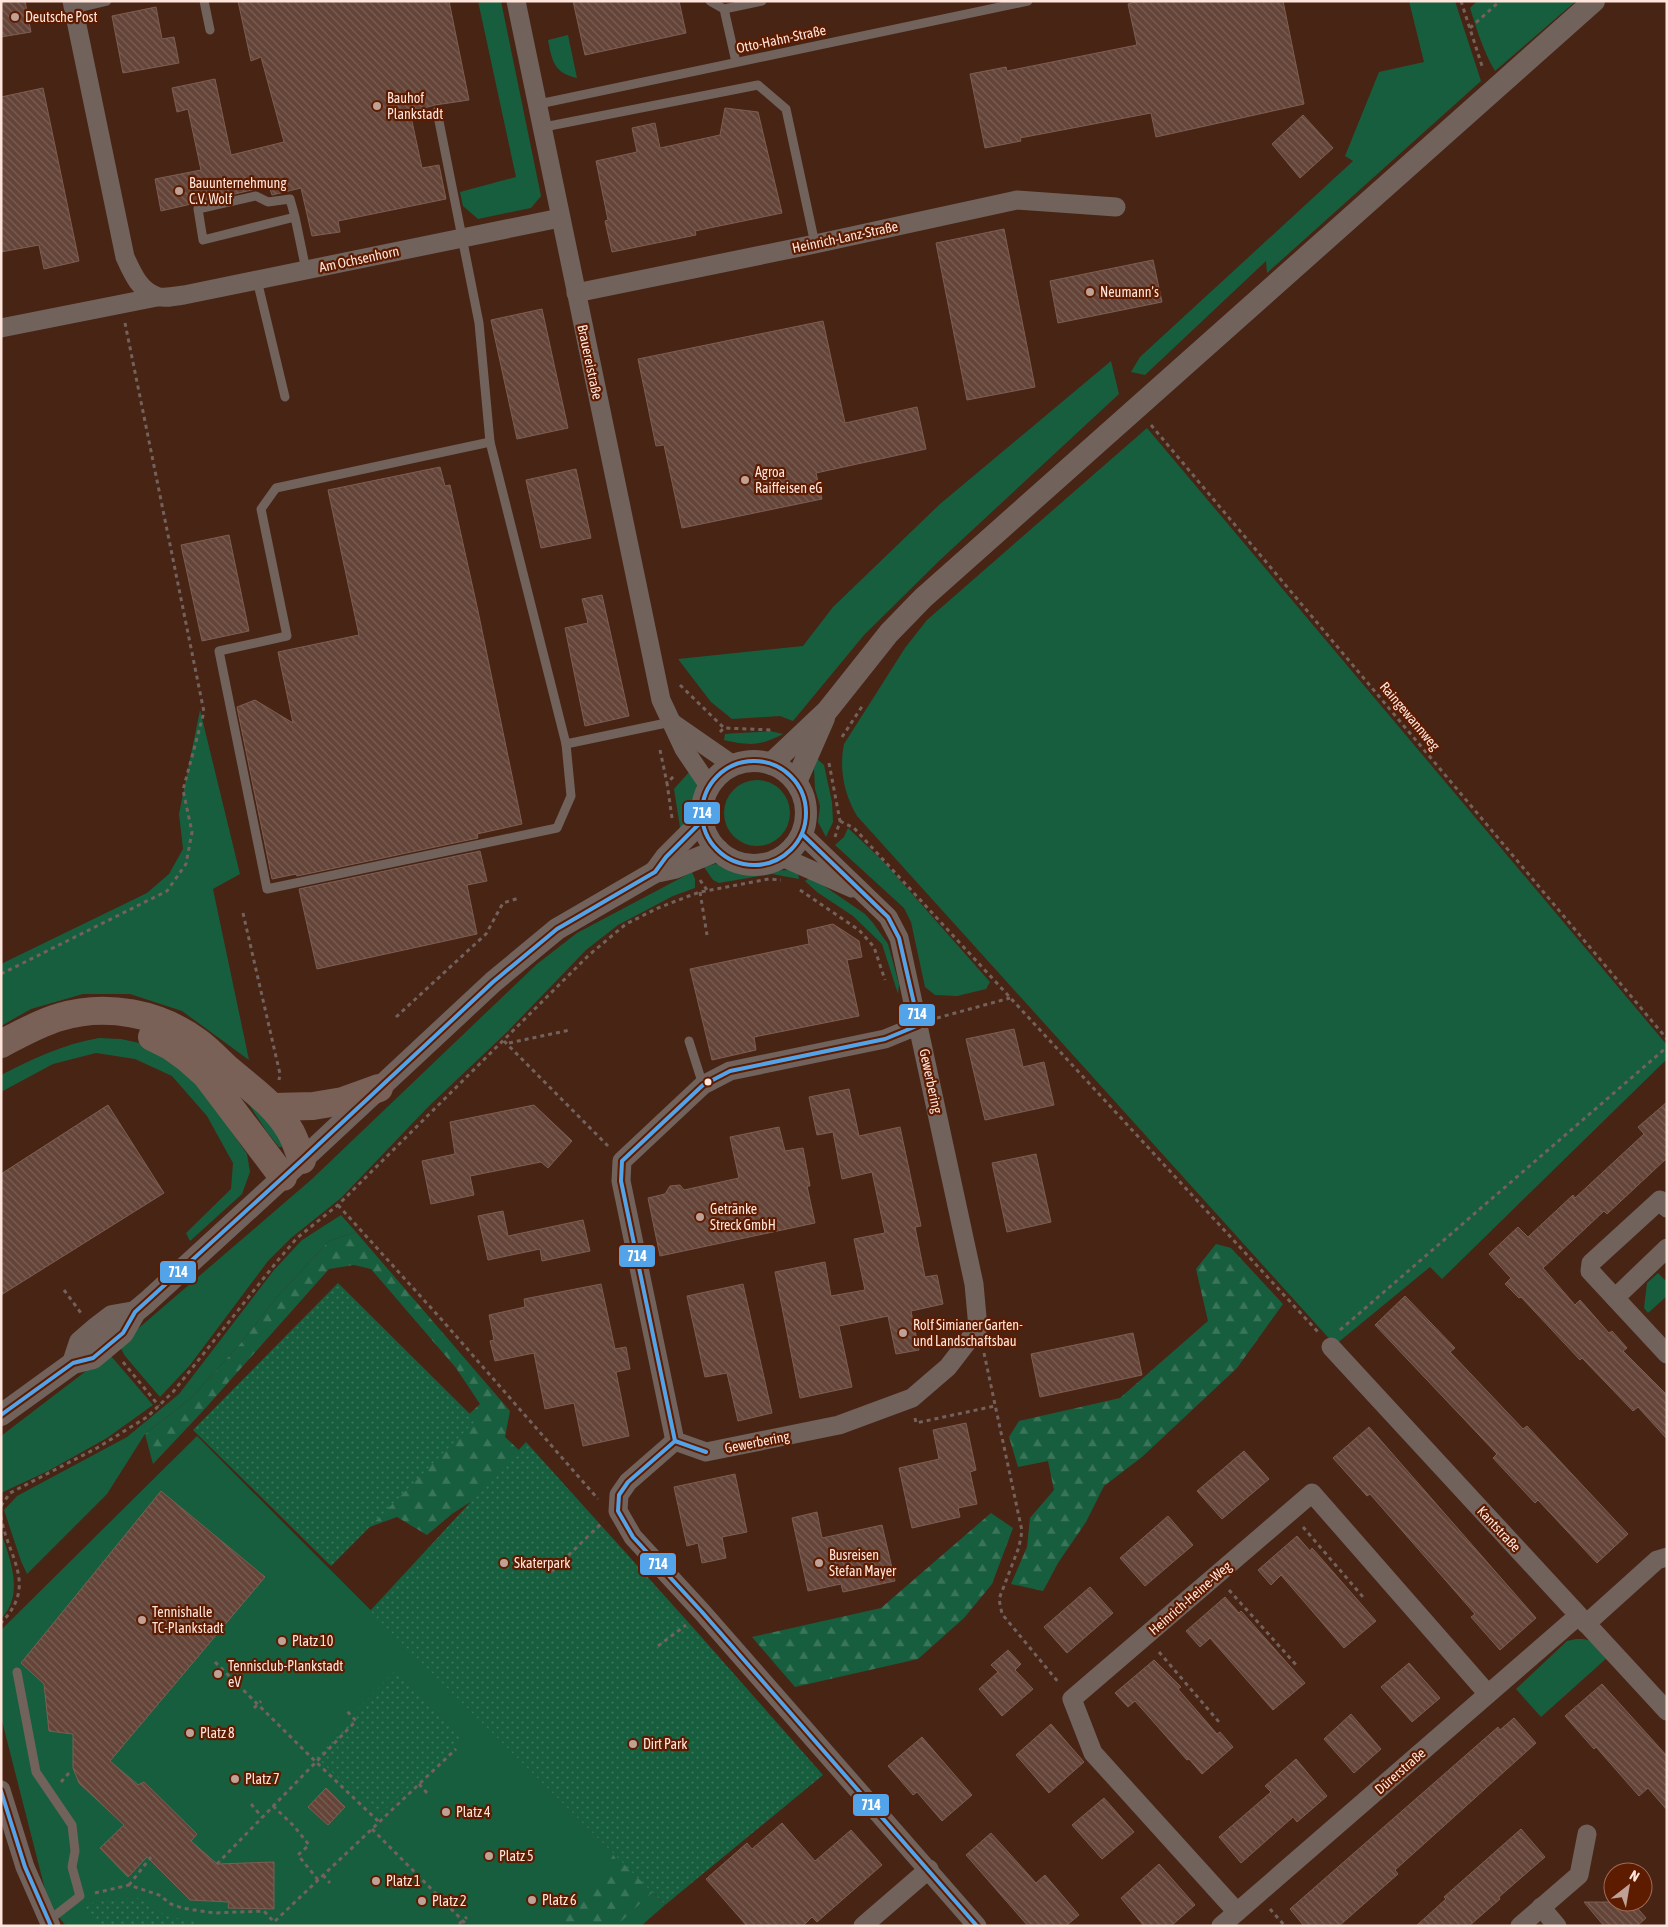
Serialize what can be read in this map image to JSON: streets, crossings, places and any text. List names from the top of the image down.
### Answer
{
  "streets": {
    "street": [
      "Heinrich-Lanz-Straße",
      "Am Ochsenhorn",
      "Brauereistraße",
      "Gewerbering",
      "Kantstraße",
      "Heinrich-Heine-Weg",
      "Dürerstraße"
    ],
    "lane": ["Otto-Hahn-Straße"],
    "path": ["Raingewannweg"]
  },
  "crossings": [
    ["Otto-Hahn-Straße", "Brauereistraße"],
    ["Heinrich-Lanz-Straße", "Brauereistraße"],
    ["Am Ochsenhorn", "Brauereistraße"],
    ["Brauereistraße", "Gewerbering"],
    ["Kantstraße", "Dürerstraße"],
    ["Heinrich-Heine-Weg", "Dürerstraße"]
  ],
  "places": [
    "Deutsche Post",
    "Bauhof Plankstadt",
    "Bauunternehmung C.V. Wolf",
    "Neumann’s",
    "Agroa Raiffeisen eG",
    "Getränke Streck GmbH",
    "Rolf Simianer Garten- und Landschaftsbau",
    "Skaterpark",
    "Busreisen Stefan Mayer",
    "Tennishalle TC-Plankstadt",
    "Platz 10",
    "Tennisclub-Plankstadt eV",
    "Platz 8",
    "Dirt Park",
    "Platz 7",
    "Platz 4",
    "Platz 5",
    "Platz 1",
    "Platz 6",
    "Platz 2"
  ],
  "lines": ["transit line 714"],
  "north": "top right"
}
